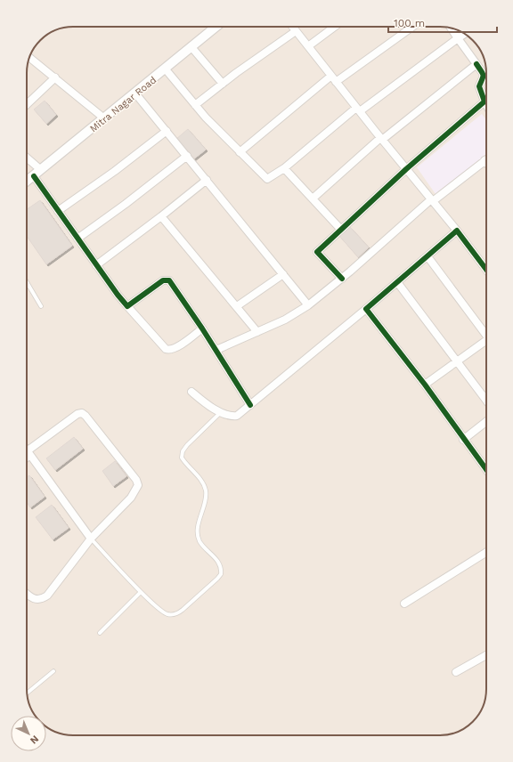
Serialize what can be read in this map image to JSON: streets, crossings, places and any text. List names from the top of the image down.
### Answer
{
  "streets": {
    "street": ["Mitra Nagar Road"]
  },
  "scale_bar": "100 m",
  "north": "bottom right"
}
